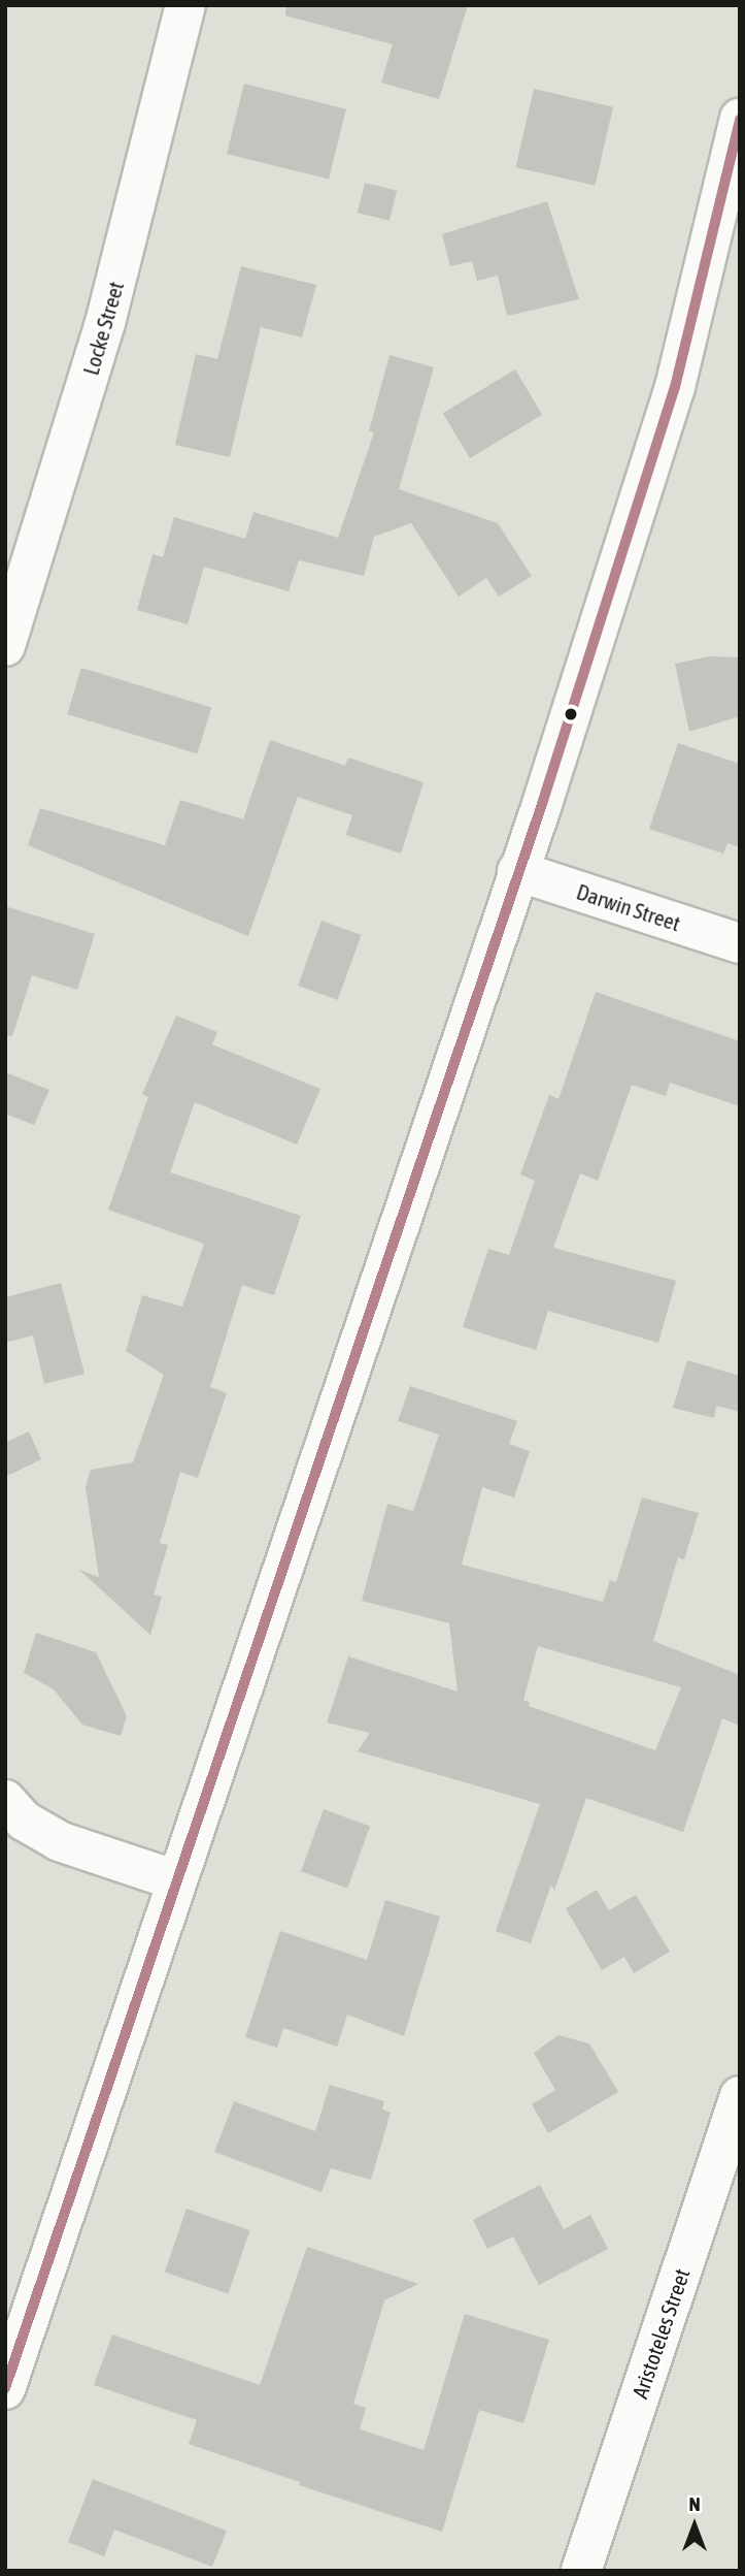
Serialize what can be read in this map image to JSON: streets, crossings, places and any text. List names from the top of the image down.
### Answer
{
  "streets": {
    "street": ["Locke Street", "Darwin Street", "Aristoteles Street"]
  },
  "north": "top"
}
